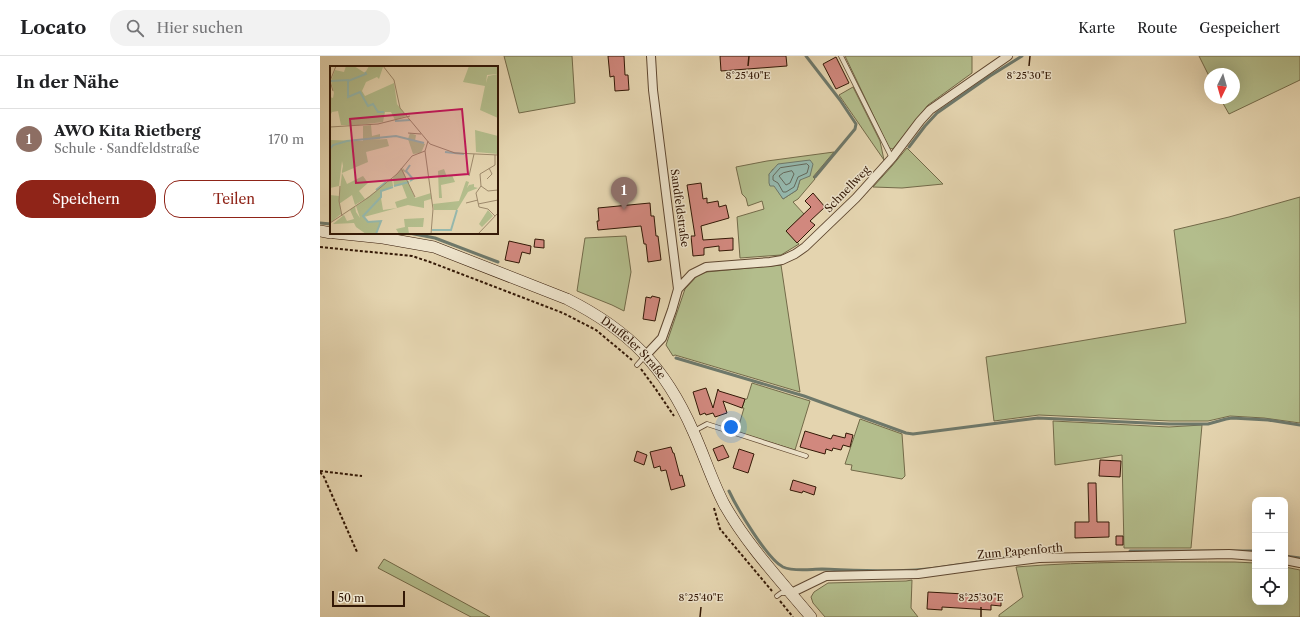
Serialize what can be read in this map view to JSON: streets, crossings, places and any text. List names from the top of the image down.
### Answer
{
  "streets": {
    "street": [
      "Schnellweg",
      "Sandfeldstraße",
      "Druffeler Straße",
      "Zum Papenforth"
    ]
  },
  "crossings": [
    ["Schnellweg", "Sandfeldstraße"],
    ["Sandfeldstraße", "Druffeler Straße"],
    ["Druffeler Straße", "Zum Papenforth"]
  ],
  "scale_bar": "50 m",
  "north": "bottom",
  "page": {
    "header": "Locato",
    "search": "Hier suchen",
    "nav": ["Karte", "Route", "Gespeichert"],
    "heading": "In der Nähe",
    "list": [
      {
        "mark": "1",
        "name": "AWO Kita Rietberg",
        "note": "Schule · Sandfeldstraße",
        "value": "170 m"
      }
    ],
    "buttons": ["Speichern", "Teilen"],
    "pins": "1",
    "map_buttons": ["+", "−"],
    "scale": "50 m"
  },
  "coordinates": ["8°25'40\"E", "8°25'30\"E"]
}
